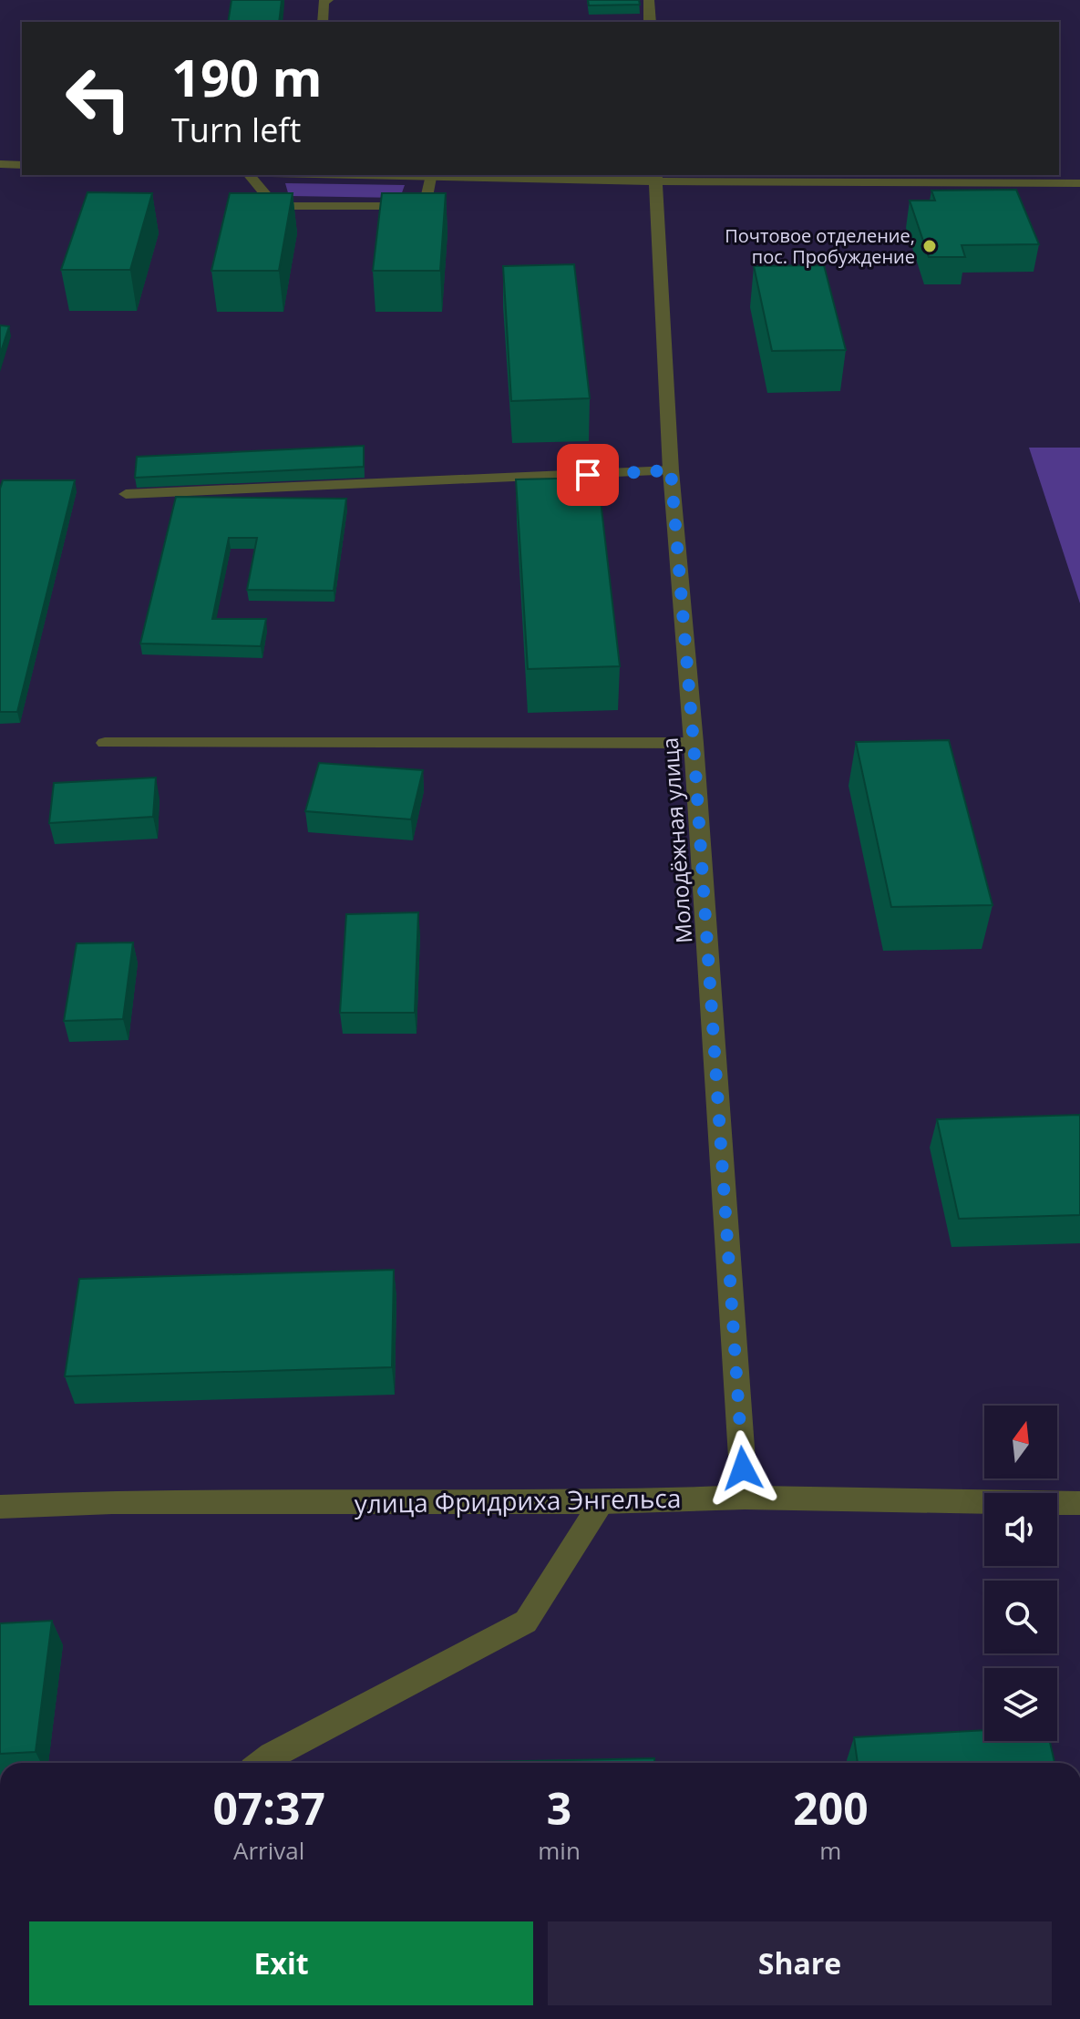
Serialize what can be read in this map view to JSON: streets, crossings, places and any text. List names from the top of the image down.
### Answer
{
  "streets": {
    "street": ["Молодёжная улица", "улица Фридриха Энгельса"]
  },
  "crossings": [
    ["Молодёжная улица", "улица Фридриха Энгельса"]
  ],
  "places": ["Почтовое отделение, пос. Пробуждение"],
  "north": "top",
  "page": {
    "turn": ["190 m", "Turn left"],
    "eta": [
      "07:37",
      "Arrival",
      "3",
      "min",
      "200",
      "m"
    ],
    "buttons": ["Exit", "Share"]
  }
}
